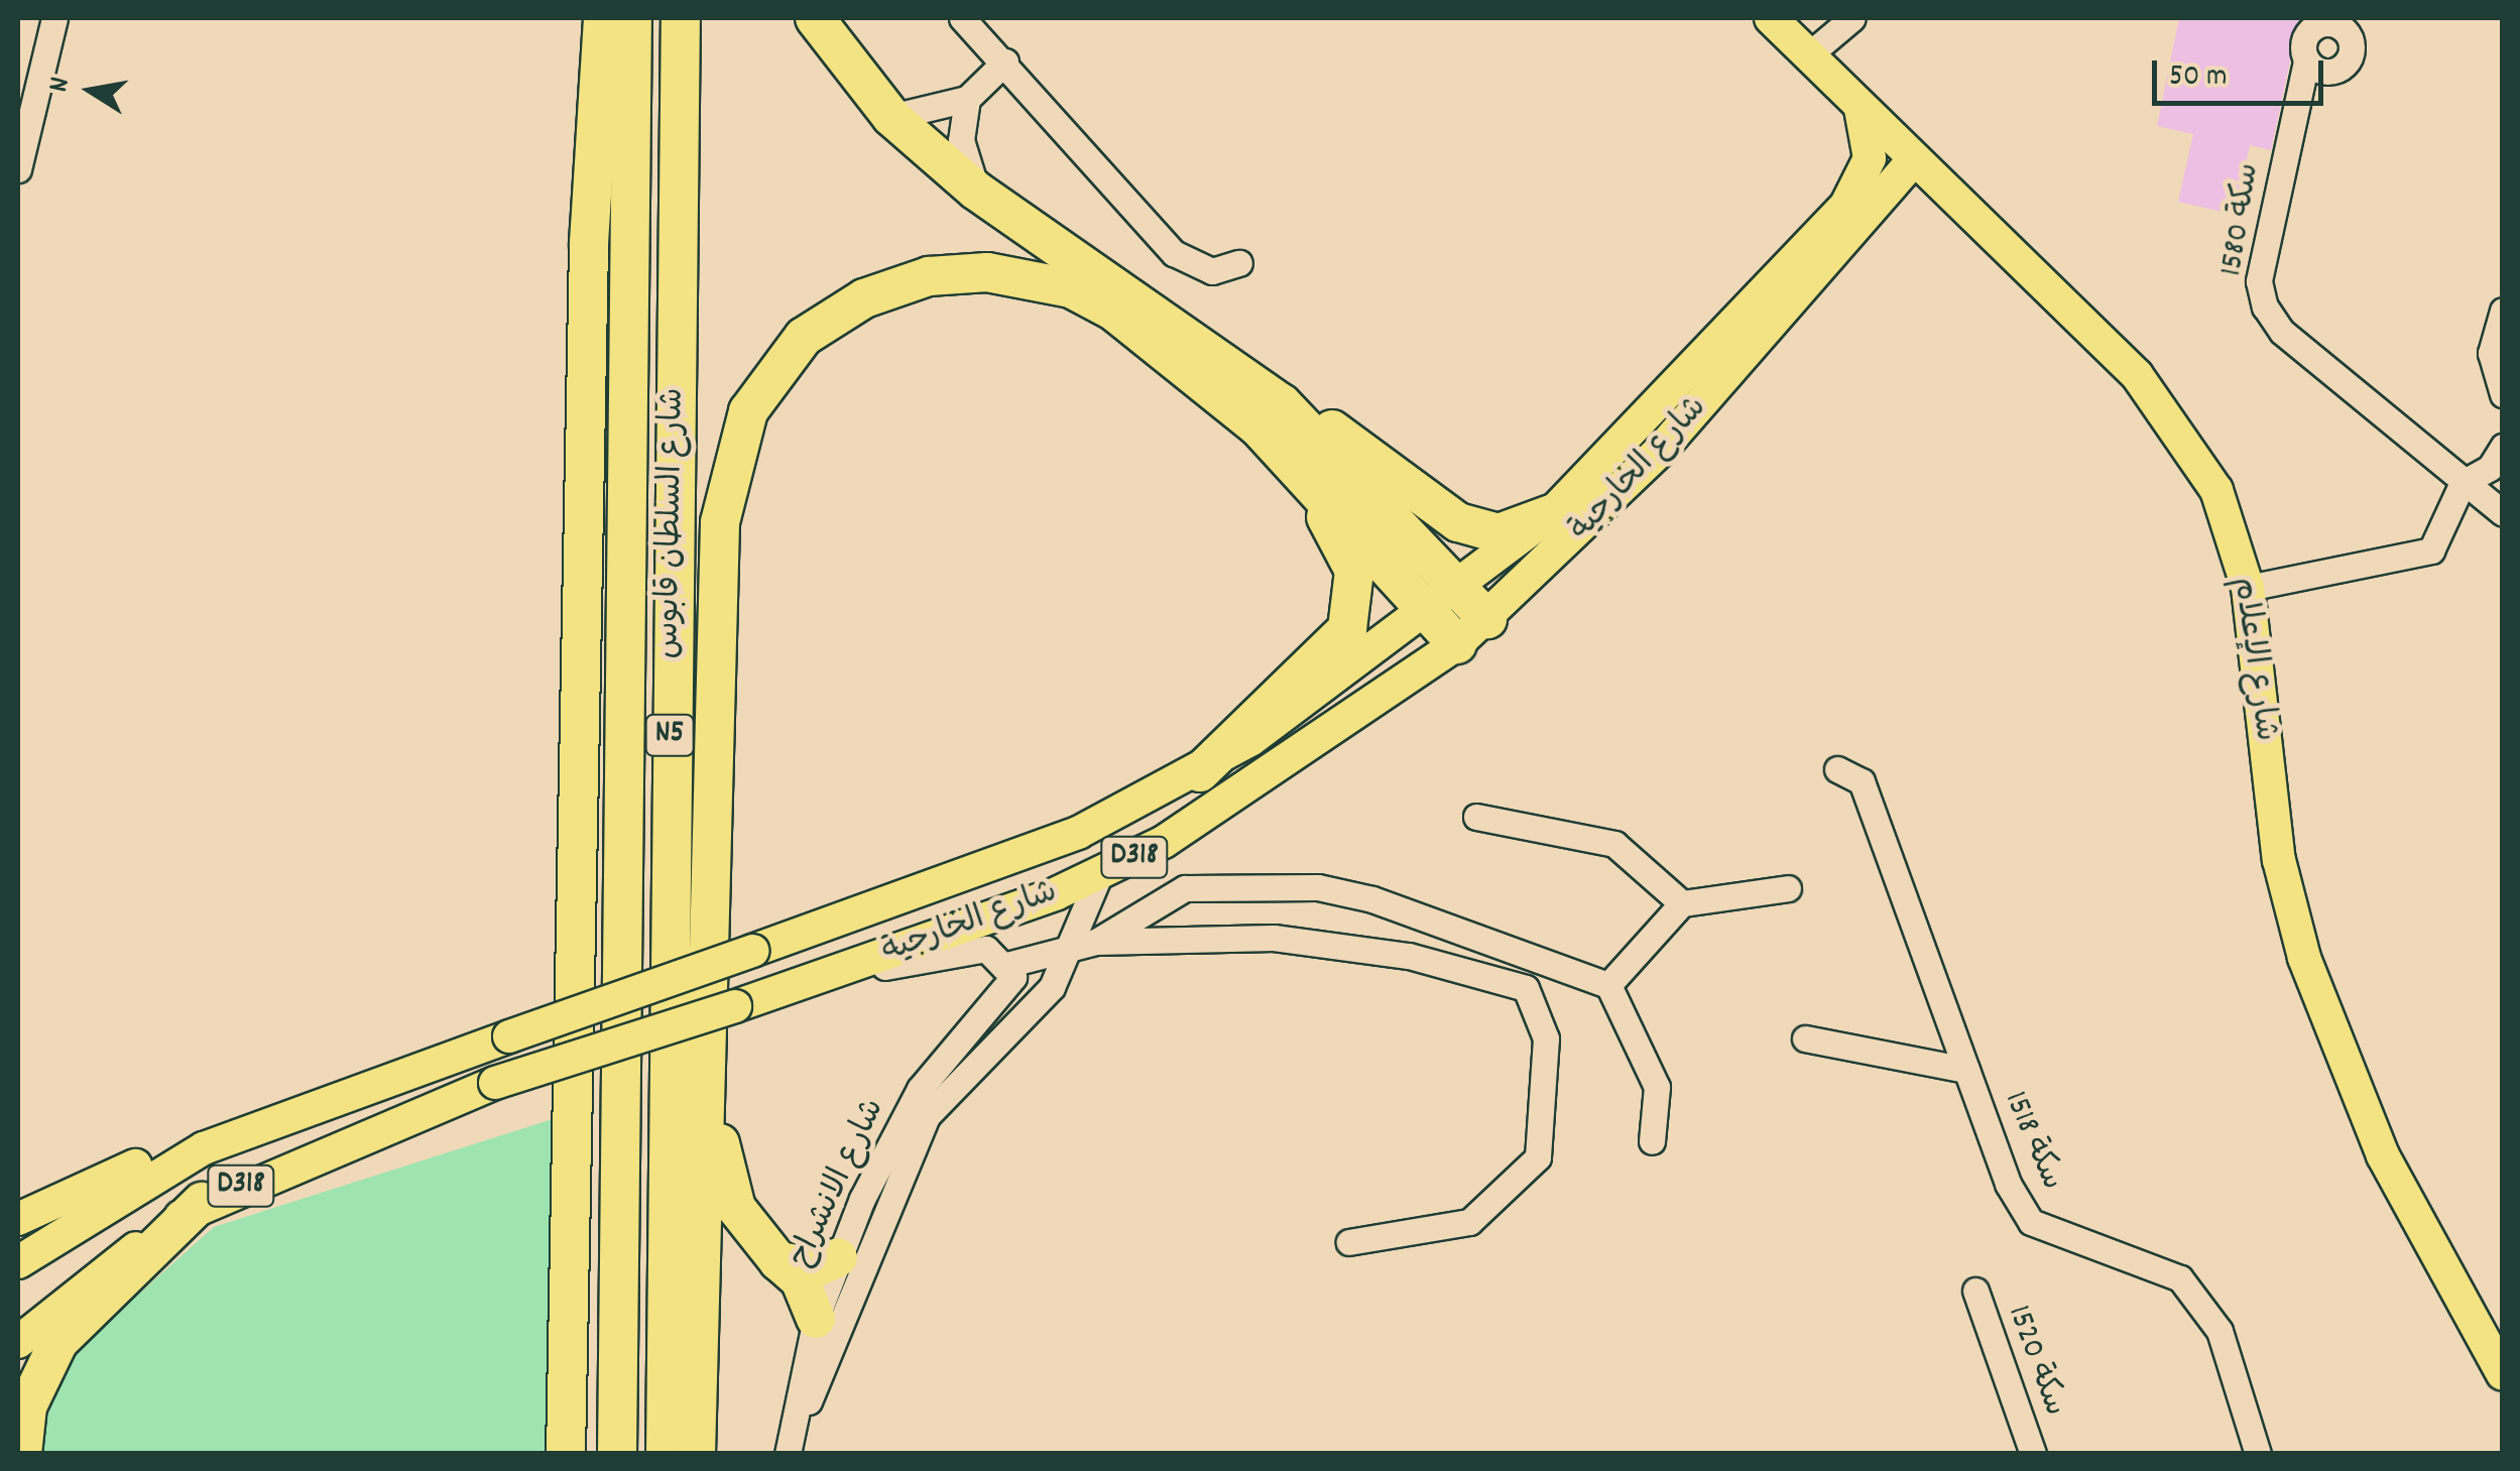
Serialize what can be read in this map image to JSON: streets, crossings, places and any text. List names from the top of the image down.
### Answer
{
  "streets": {
    "highway": ["شارع السلطان قابوس", "N5"],
    "main road": ["شارع الخارجية", "شارع الإعلام", "D318"],
    "street": [
      "سكة 1580",
      "سكة 1518",
      "شارع الانشراح",
      "سكة 1520"
    ]
  },
  "crossings": [
    ["شارع الخارجية", "شارع الإعلام"],
    ["شارع الخارجية", "شارع الانشراح"]
  ],
  "scale_bar": "50 m",
  "north": "left"
}
